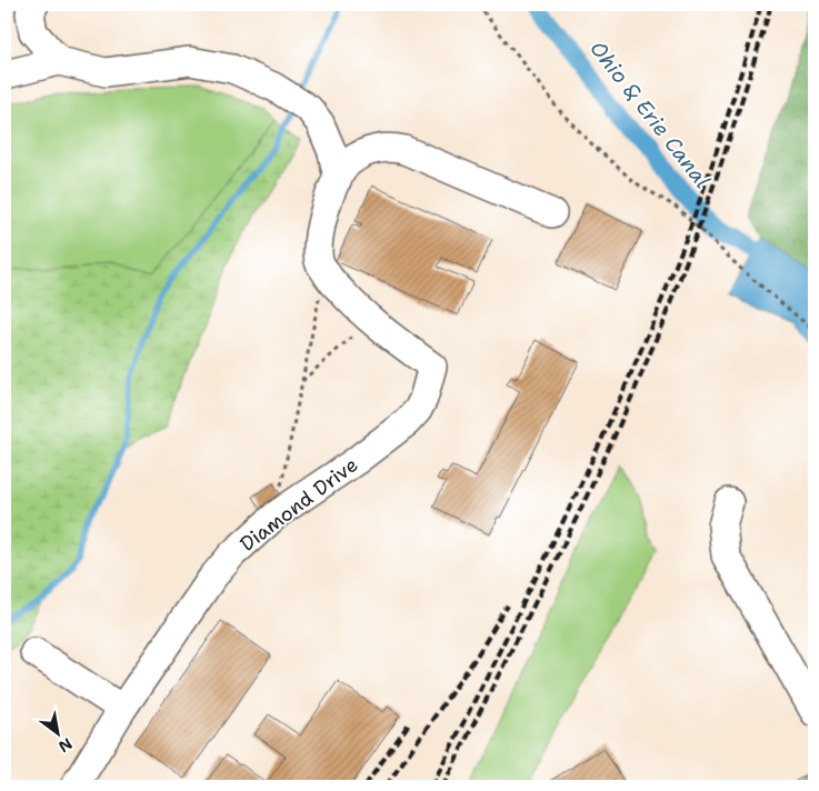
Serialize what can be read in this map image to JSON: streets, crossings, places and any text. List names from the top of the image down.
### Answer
{
  "streets": {
    "street": ["Diamond Drive"]
  },
  "water": ["Ohio & Erie Canal"],
  "north": "bottom right"
}
